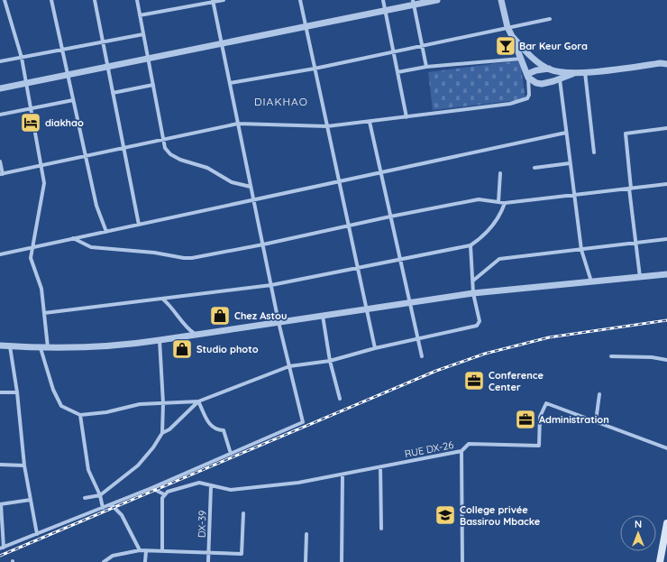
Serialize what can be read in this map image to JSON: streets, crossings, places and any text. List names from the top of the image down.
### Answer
{
  "streets": {
    "street": ["RUE DX-26", "DX-39"]
  },
  "crossings": [
    ["RUE DX-26", "DX-39"]
  ],
  "districts": ["DIAKHAO"],
  "places": {
    "bar": ["Bar Keur Gora"],
    "hotel": ["diakhao"],
    "shop": ["Chez Astou", "Studio photo"],
    "office": ["Conference Center", "Administration"],
    "school or university": ["College privée Bassirou Mbacke"]
  },
  "north": "top"
}
